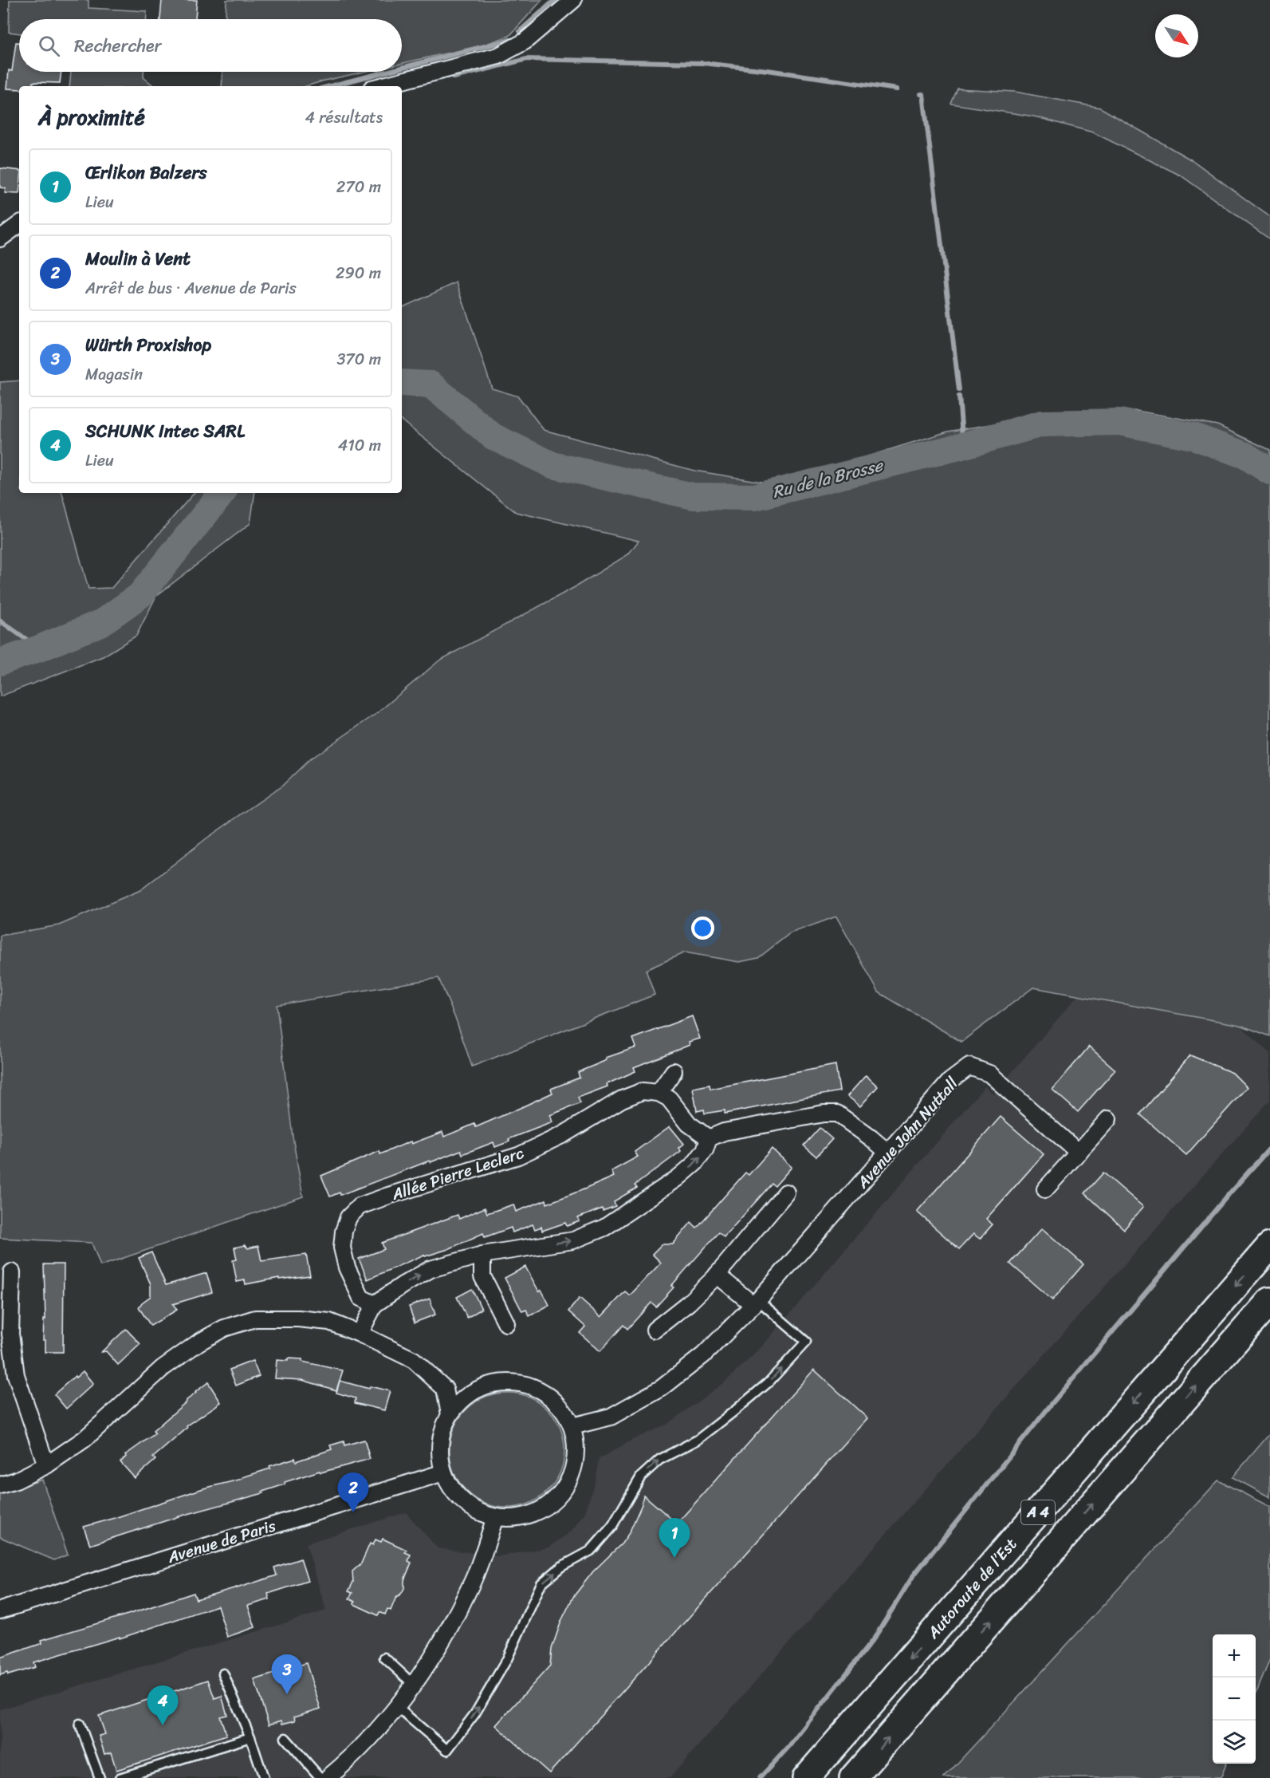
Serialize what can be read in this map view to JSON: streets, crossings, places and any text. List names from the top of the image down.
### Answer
{
  "streets": {
    "highway": ["A 4", "Autoroute de l’Est"],
    "street": ["Avenue John Nuttall", "Allée Pierre Leclerc", "Avenue de Paris"]
  },
  "crossings": [
    ["Avenue John Nuttall", "Avenue de Paris"]
  ],
  "water": ["Ru de la Brosse"],
  "north": "bottom right",
  "page": {
    "search": "Rechercher",
    "heading": ["À proximité", "4 résultats"],
    "list": [
      {
        "mark": "1",
        "name": "Œrlikon Balzers",
        "note": "Lieu",
        "value": "270 m"
      },
      {
        "mark": "2",
        "name": "Moulin à Vent",
        "note": "Arrêt de bus · Avenue de Paris",
        "value": "290 m"
      },
      {
        "mark": "3",
        "name": "Würth Proxishop",
        "note": "Magasin",
        "value": "370 m"
      },
      {
        "mark": "4",
        "name": "SCHUNK Intec SARL",
        "note": "Lieu",
        "value": "410 m"
      }
    ],
    "pins": [
      "2",
      "1",
      "3",
      "4"
    ],
    "map_buttons": ["+", "−"]
  }
}
